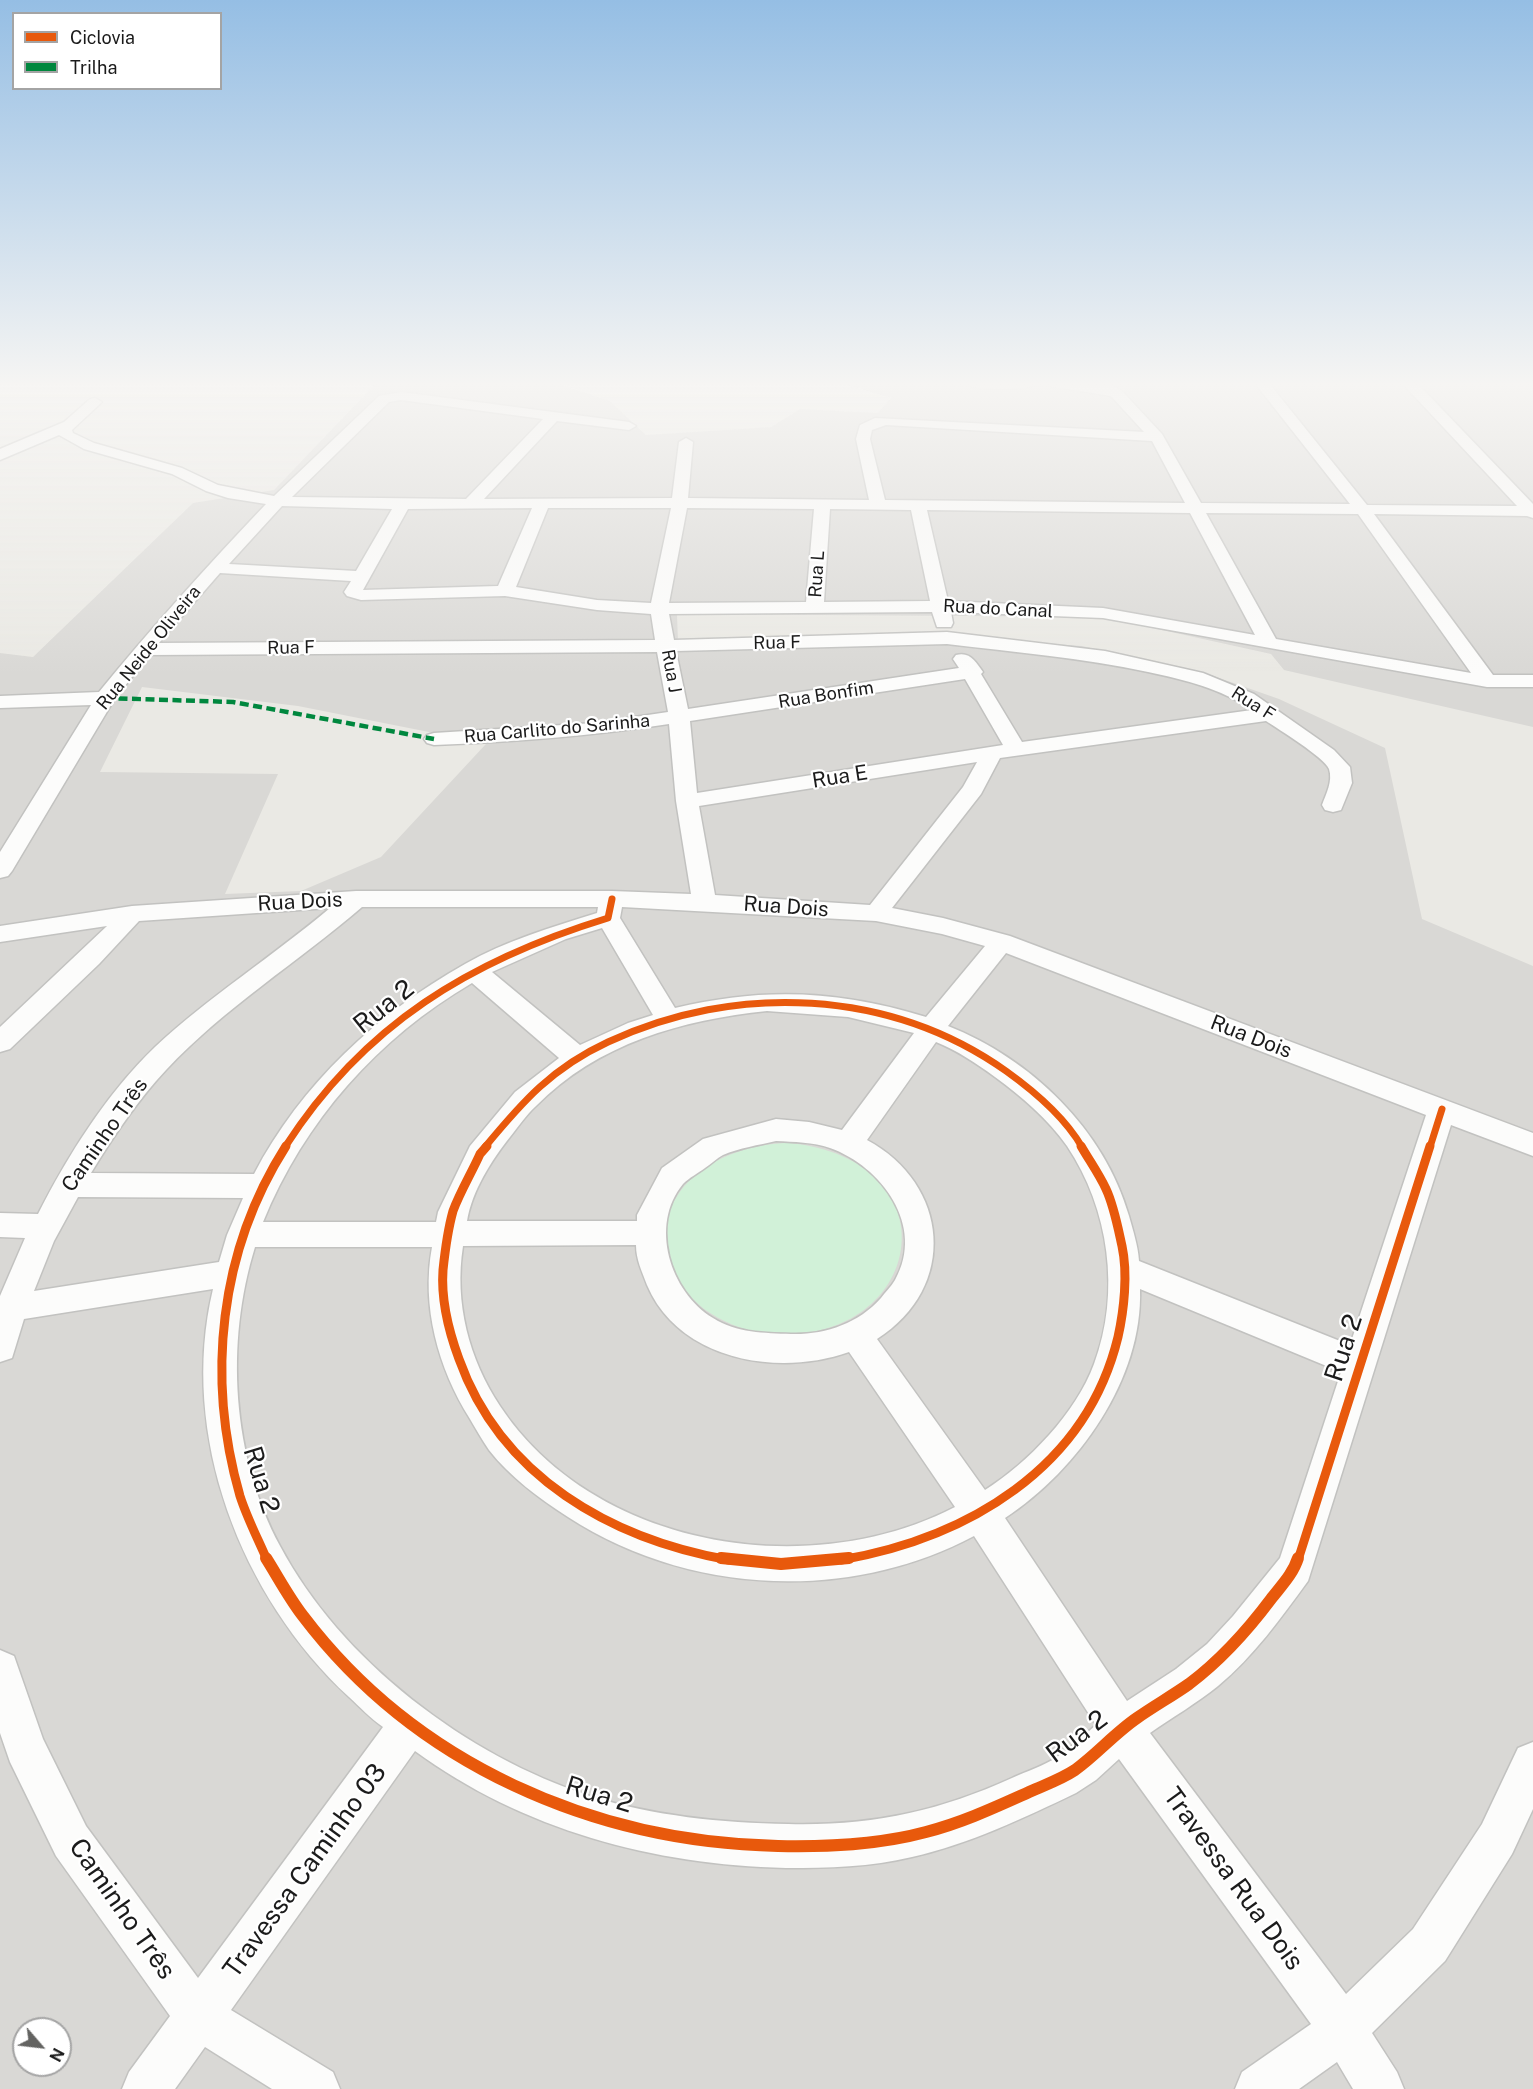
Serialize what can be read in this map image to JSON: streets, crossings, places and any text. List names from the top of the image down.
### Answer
{
  "streets": {
    "street": [
      "Rua L",
      "Rua do Canal",
      "Rua F",
      "Rua Neide Oliveira",
      "Rua J",
      "Rua Bonfim",
      "Rua Carlito do Sarinha",
      "Rua E",
      "Rua Dois",
      "Rua 2",
      "Caminho Três",
      "Travessa Caminho 03",
      "Travessa Rua Dois"
    ]
  },
  "crossings": [
    ["Rua L", "Rua do Canal"],
    ["Rua do Canal", "Rua Neide Oliveira"],
    ["Rua do Canal", "Rua J"],
    ["Rua F", "Rua Neide Oliveira"],
    ["Rua F", "Rua J"],
    ["Rua F", "Rua E"],
    ["Rua J", "Rua Bonfim"],
    ["Rua J", "Rua Carlito do Sarinha"],
    ["Rua J", "Rua E"],
    ["Rua J", "Rua Dois"],
    ["Rua Bonfim", "Rua Carlito do Sarinha"],
    ["Rua Dois", "Rua 2"],
    ["Rua Dois", "Caminho Três"],
    ["Rua 2", "Travessa Caminho 03"],
    ["Rua 2", "Travessa Rua Dois"],
    ["Caminho Três", "Travessa Caminho 03"]
  ],
  "legend": ["Ciclovia", "Trilha"],
  "north": "bottom right"
}
